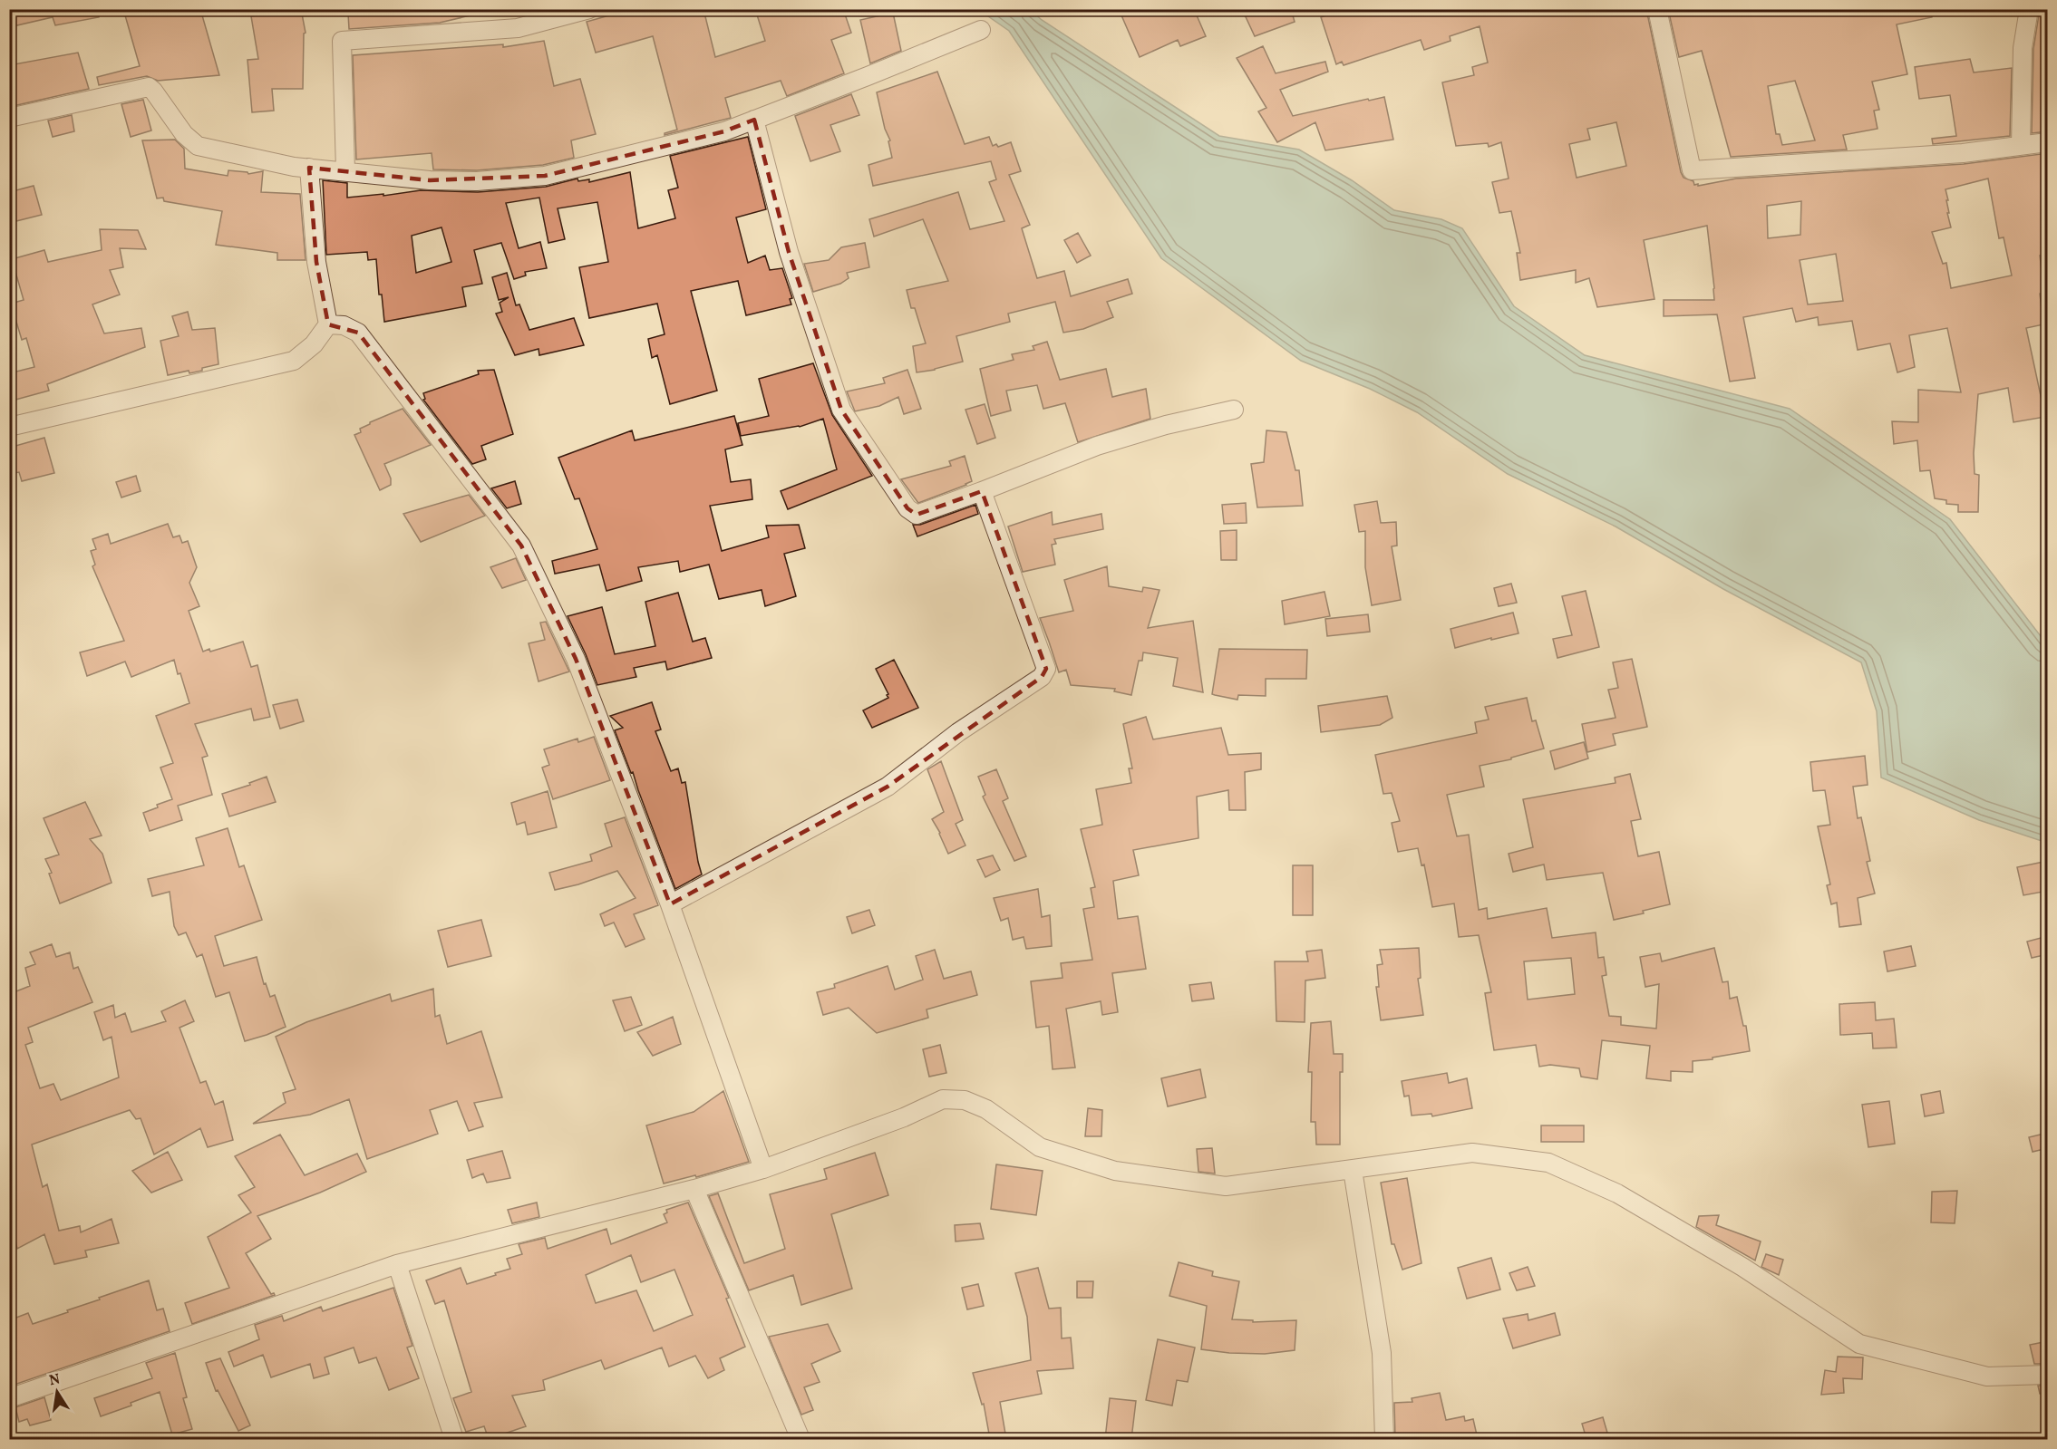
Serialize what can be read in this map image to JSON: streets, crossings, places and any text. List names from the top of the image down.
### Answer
{
  "north": "top"
}
